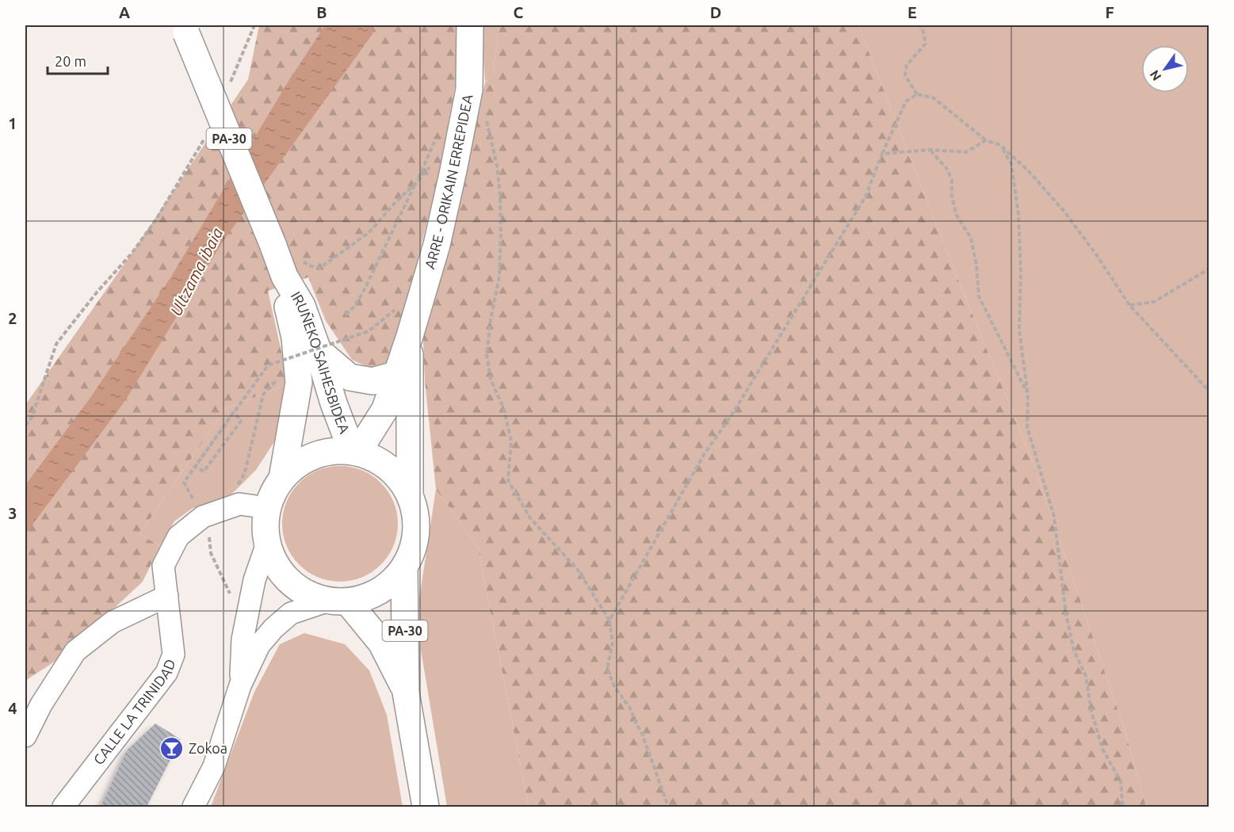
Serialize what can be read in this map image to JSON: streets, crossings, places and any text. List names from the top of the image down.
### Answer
{
  "streets": {
    "main road": ["PA-30", "ARRE - ORIKAIN ERREPIDEA", "IRUÑEKO SAIHESBIDEA"],
    "street": ["CALLE LA TRINIDAD"]
  },
  "crossings": [
    ["PA-30", "ARRE - ORIKAIN ERREPIDEA"],
    ["PA-30", "IRUÑEKO SAIHESBIDEA"],
    ["PA-30", "CALLE LA TRINIDAD"],
    ["ARRE - ORIKAIN ERREPIDEA", "IRUÑEKO SAIHESBIDEA"],
    ["ARRE - ORIKAIN ERREPIDEA", "CALLE LA TRINIDAD"],
    ["IRUÑEKO SAIHESBIDEA", "CALLE LA TRINIDAD"]
  ],
  "water": ["Ultzama ibaia"],
  "places": {
    "bar": ["Zokoa"]
  },
  "scale_bar": "20 m",
  "north": "bottom left",
  "grid": {
    "columns": [
      "A",
      "B",
      "C",
      "D",
      "E",
      "F"
    ],
    "rows": [
      "1",
      "2",
      "3",
      "4"
    ]
  }
}
